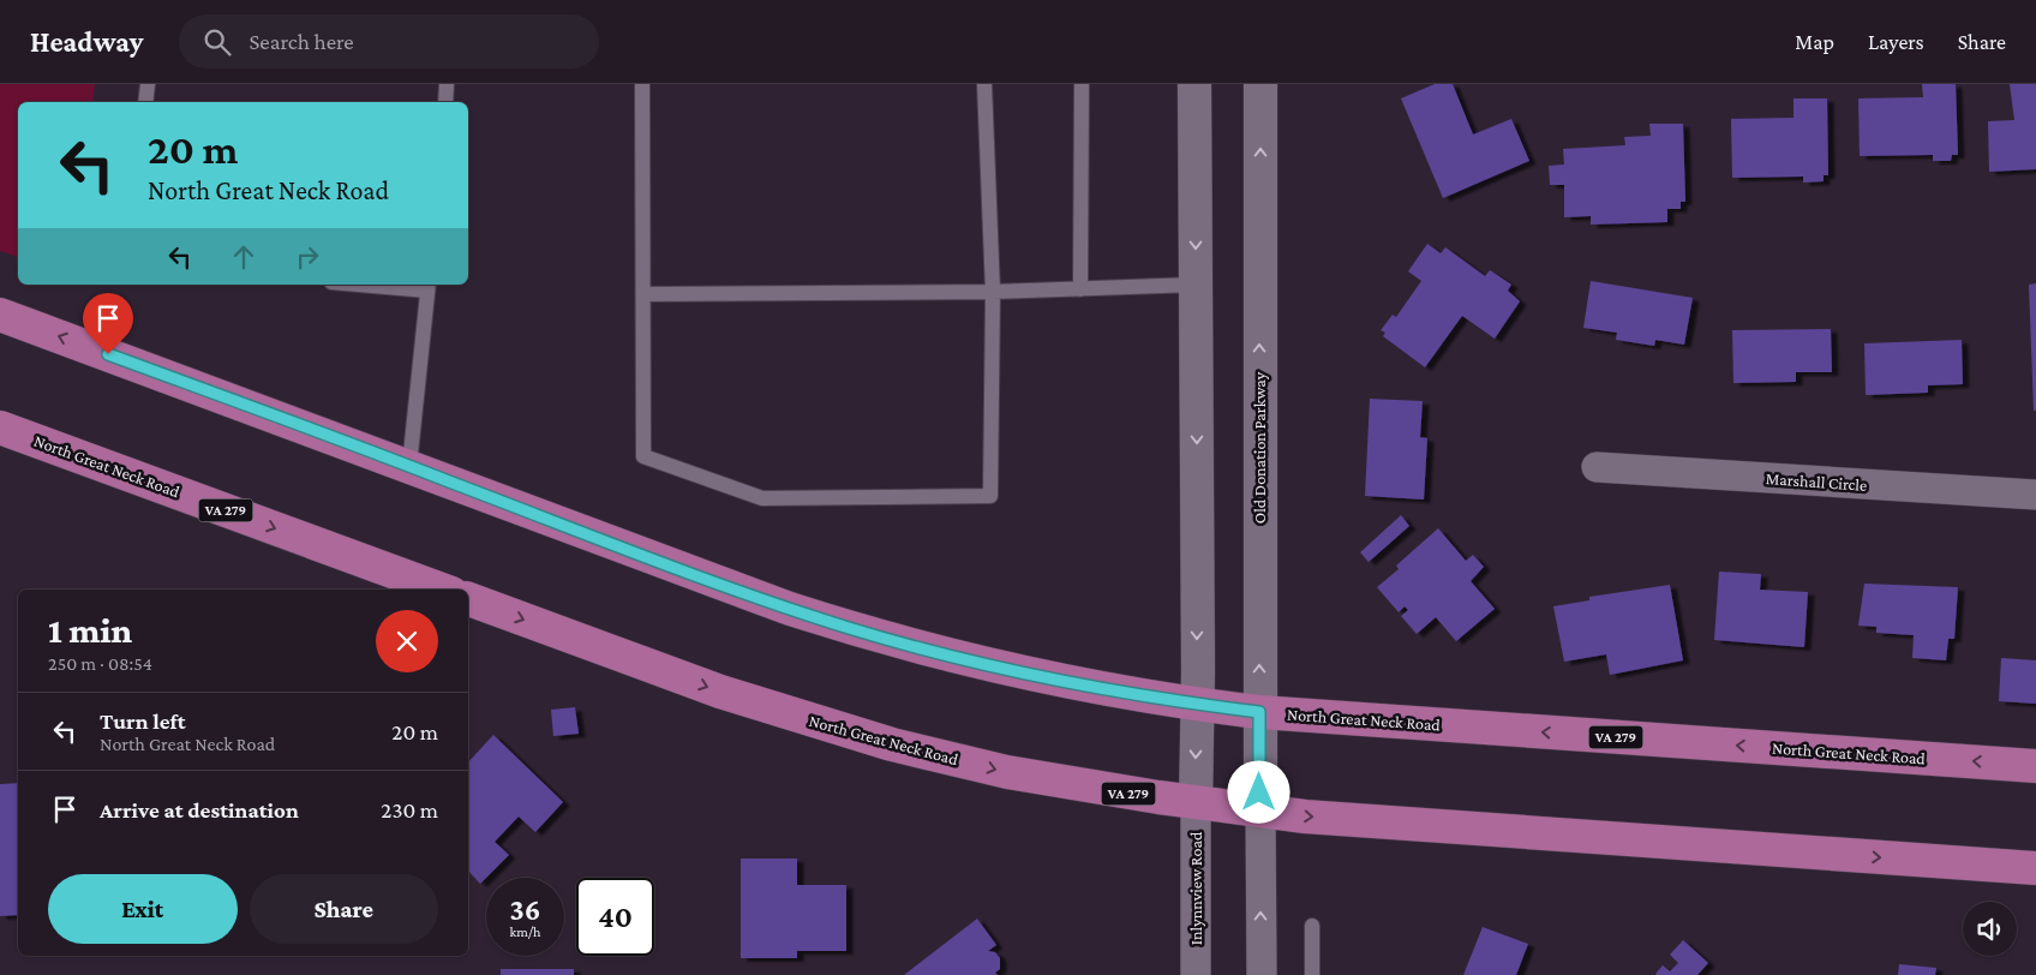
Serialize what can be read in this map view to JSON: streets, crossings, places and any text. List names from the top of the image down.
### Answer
{
  "streets": {
    "main road": ["North Great Neck Road", "VA 279"],
    "street": ["Old Donation Parkway", "Marshall Circle", "Inlynnview Road"]
  },
  "crossings": [
    ["Old Donation Parkway", "North Great Neck Road"],
    ["North Great Neck Road", "Inlynnview Road"]
  ],
  "page": {
    "header": "Headway",
    "search": "Search here",
    "nav": ["Map", "Layers", "Share"],
    "turn": ["20 m", "North Great Neck Road"],
    "heading": ["1 min", "250 m · 08:54"],
    "list": [
      {
        "name": "Turn left",
        "note": "North Great Neck Road",
        "value": "20 m"
      },
      {
        "name": "Arrive at destination",
        "value": "230 m"
      }
    ],
    "buttons": ["Exit", "Share"],
    "speed": "36 km/h",
    "limit": "40"
  }
}
